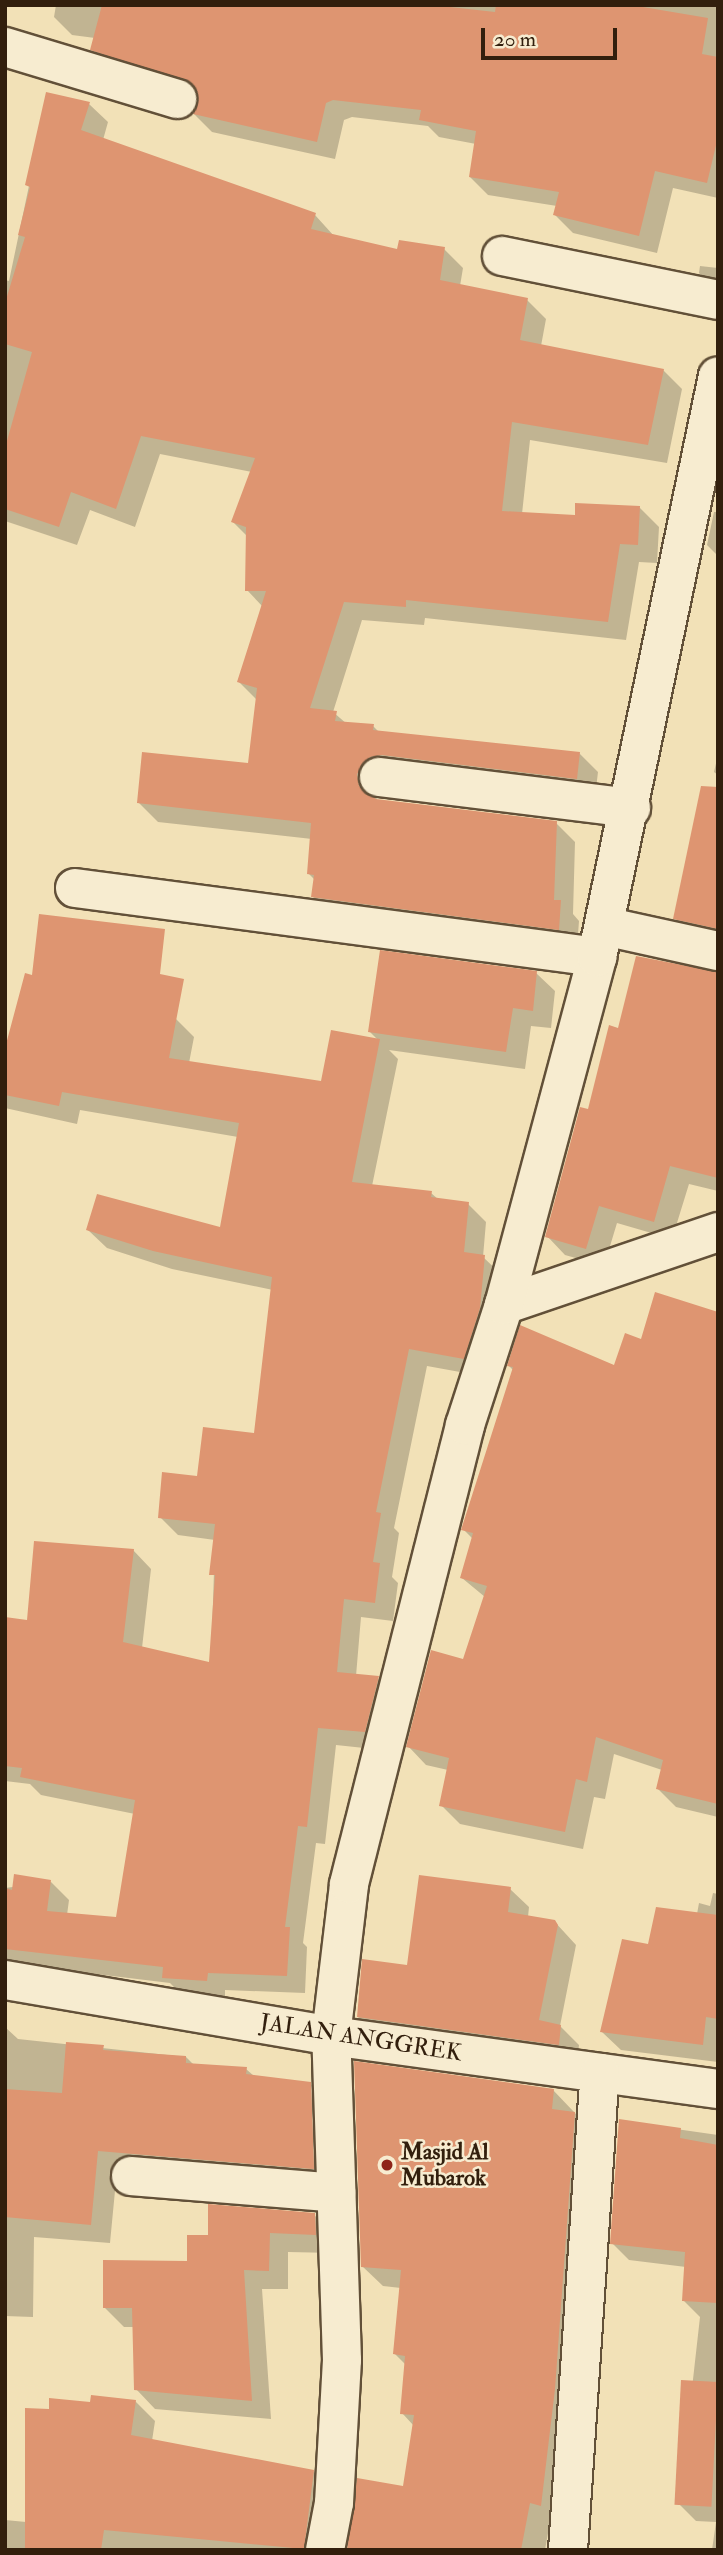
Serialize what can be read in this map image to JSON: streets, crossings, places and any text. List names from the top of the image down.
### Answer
{
  "streets": {
    "street": ["JALAN ANGGREK"]
  },
  "places": ["Masjid Al Mubarok"],
  "scale_bar": "20 m"
}
